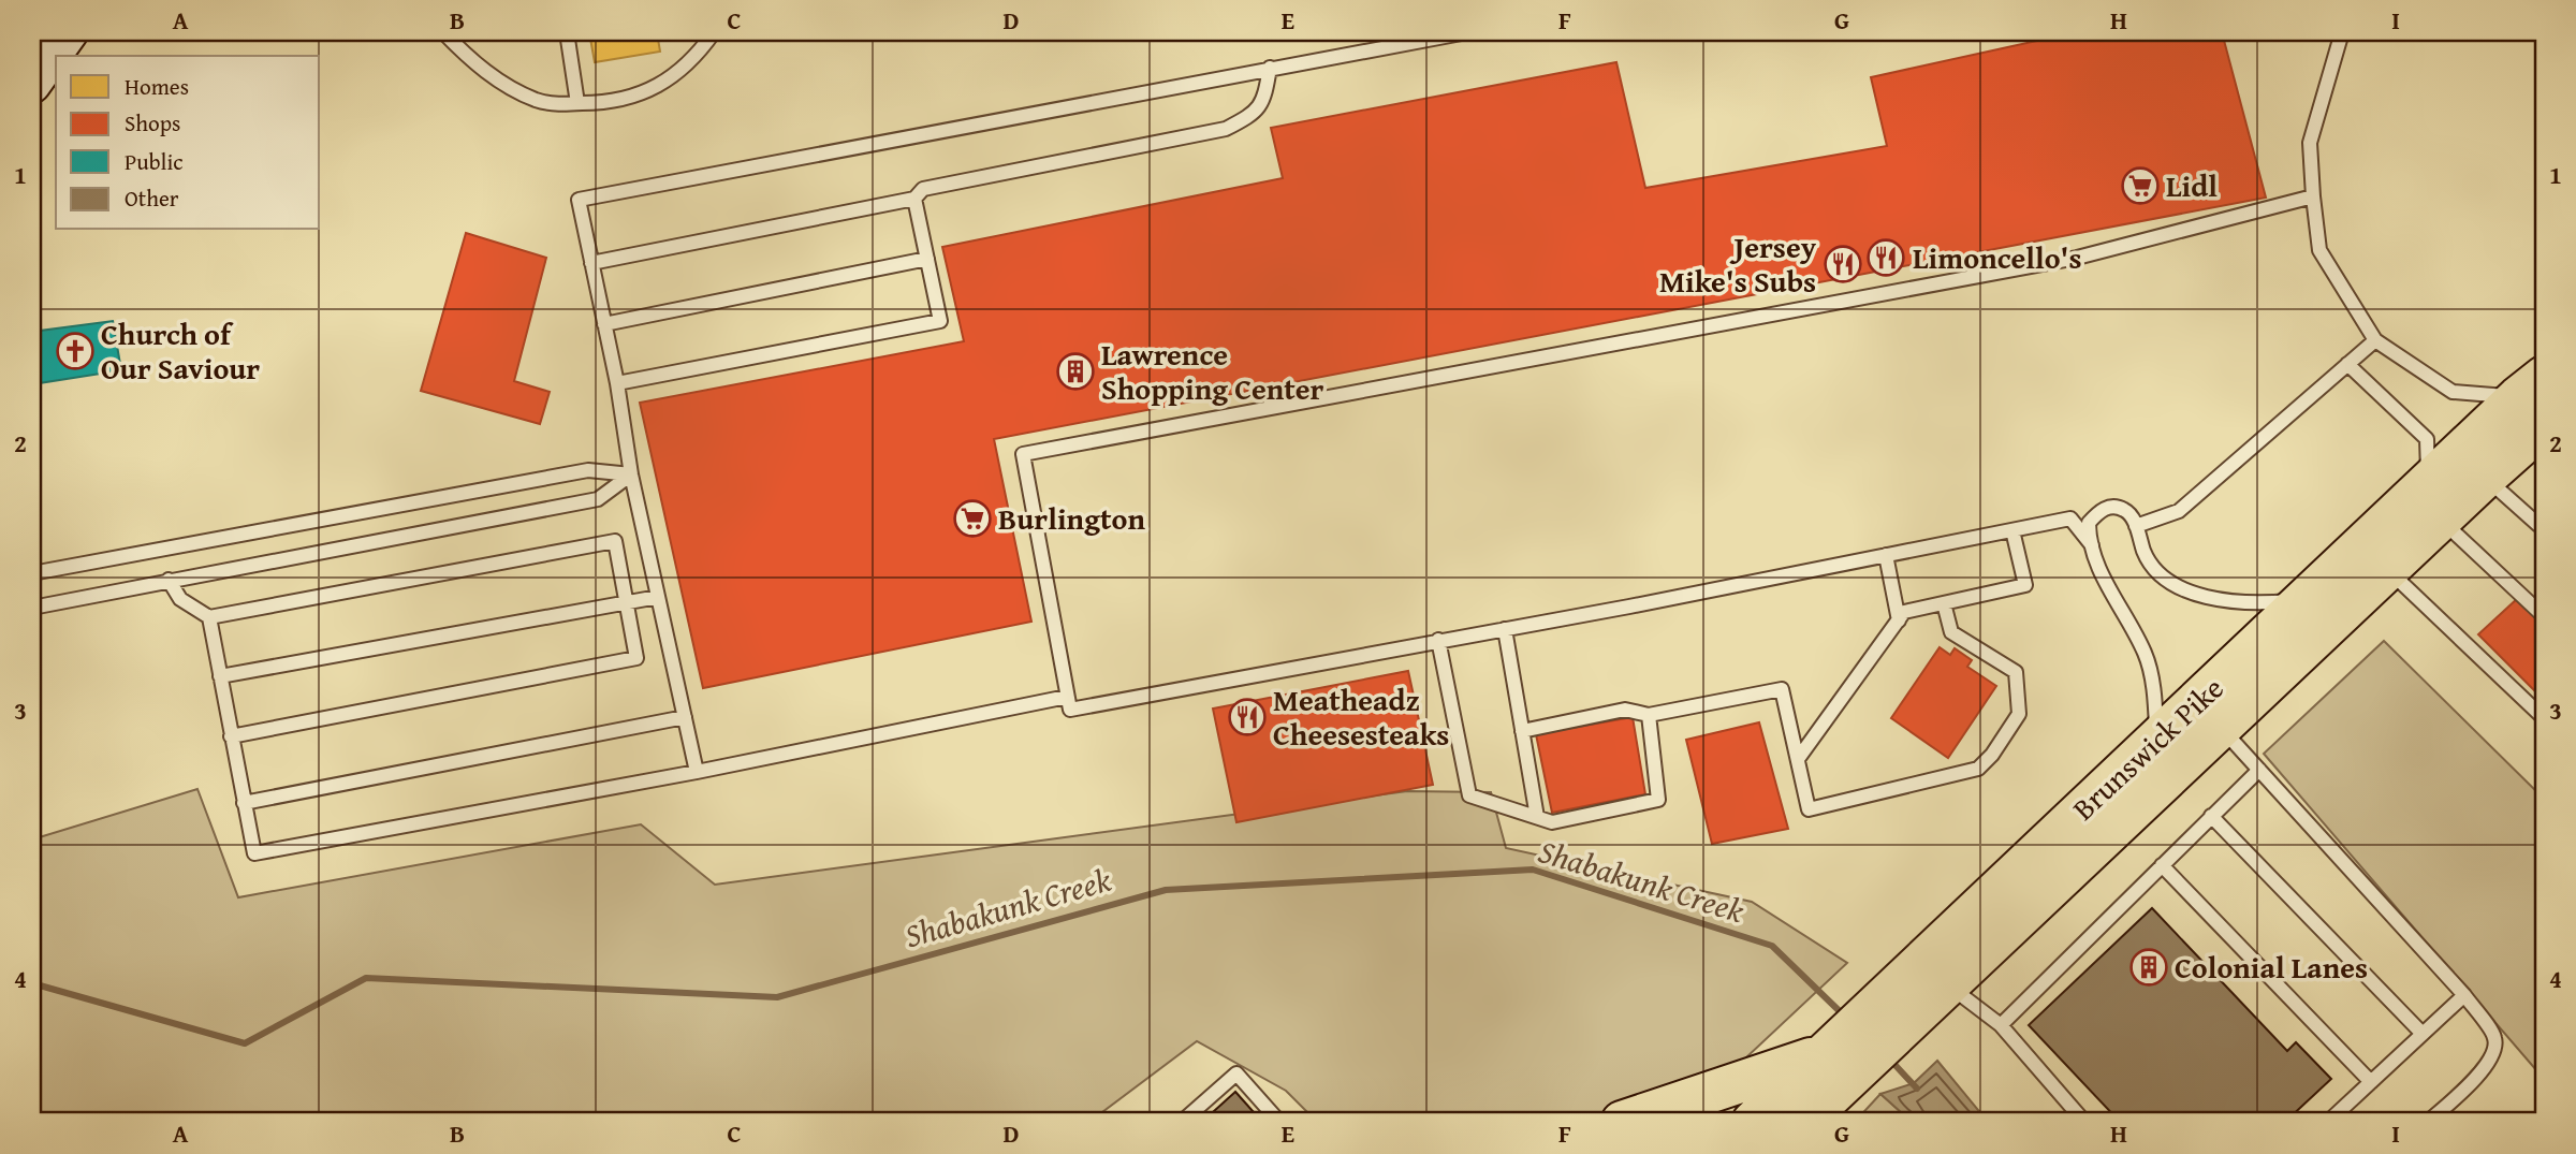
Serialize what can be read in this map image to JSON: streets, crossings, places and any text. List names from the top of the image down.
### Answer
{
  "streets": {
    "main road": ["Brunswick Pike"]
  },
  "water": ["Shabakunk Creek"],
  "places": {
    "supermarket": ["Lidl", "Burlington"],
    "restaurant": ["Limoncello's", "Jersey Mike's Subs", "Meatheadz Cheesesteaks"],
    "church": ["Church of Our Saviour"],
    "building": ["Lawrence Shopping Center", "Colonial Lanes"]
  },
  "legend": [
    "Homes",
    "Shops",
    "Public",
    "Other"
  ],
  "grid": {
    "columns": [
      "A",
      "B",
      "C",
      "D",
      "E",
      "F",
      "G",
      "H",
      "I"
    ],
    "rows": [
      "1",
      "2",
      "3",
      "4"
    ]
  }
}
